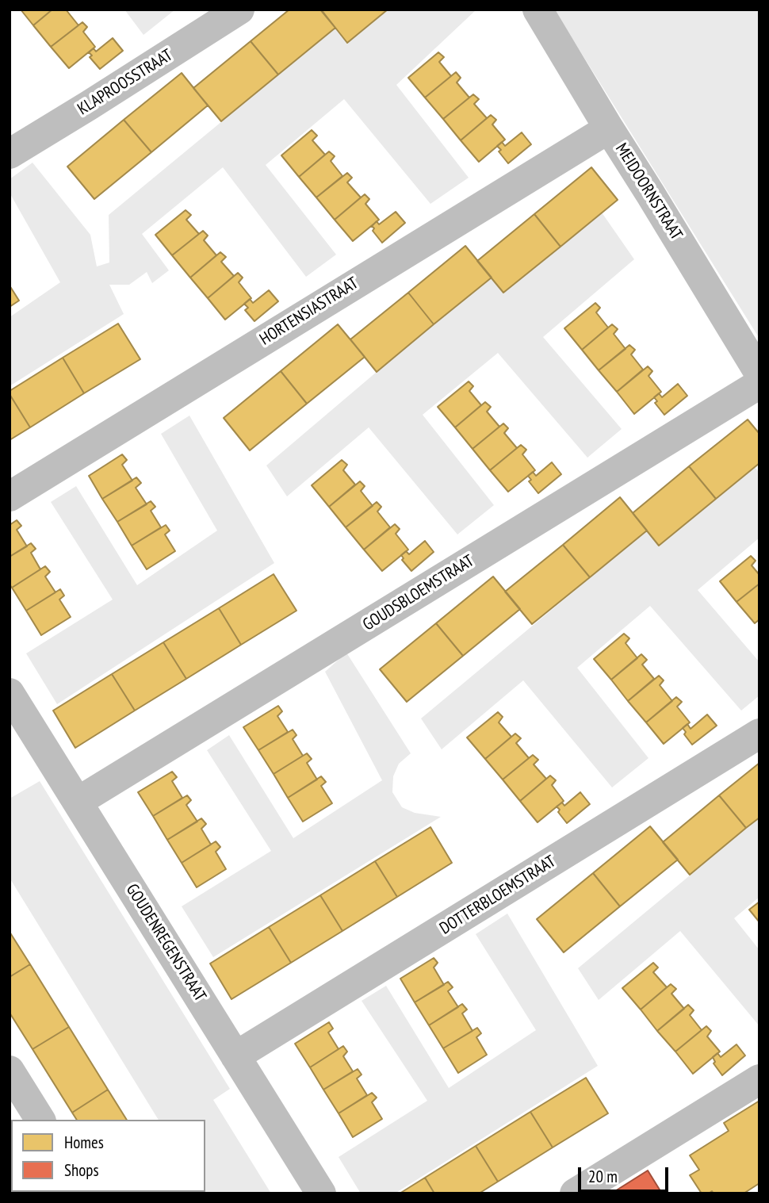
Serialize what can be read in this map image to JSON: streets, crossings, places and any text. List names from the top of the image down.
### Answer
{
  "streets": {
    "street": [
      "KLAPROOSSTRAAT",
      "MEIDOORNSTRAAT",
      "HORTENSIASTRAAT",
      "GOUDSBLOEMSTRAAT",
      "DOTTERBLOEMSTRAAT",
      "GOUDENREGENSTRAAT"
    ]
  },
  "crossings": [
    ["MEIDOORNSTRAAT", "HORTENSIASTRAAT"],
    ["GOUDSBLOEMSTRAAT", "GOUDENREGENSTRAAT"],
    ["DOTTERBLOEMSTRAAT", "GOUDENREGENSTRAAT"]
  ],
  "legend": ["Homes", "Shops"],
  "scale_bar": "20 m"
}
